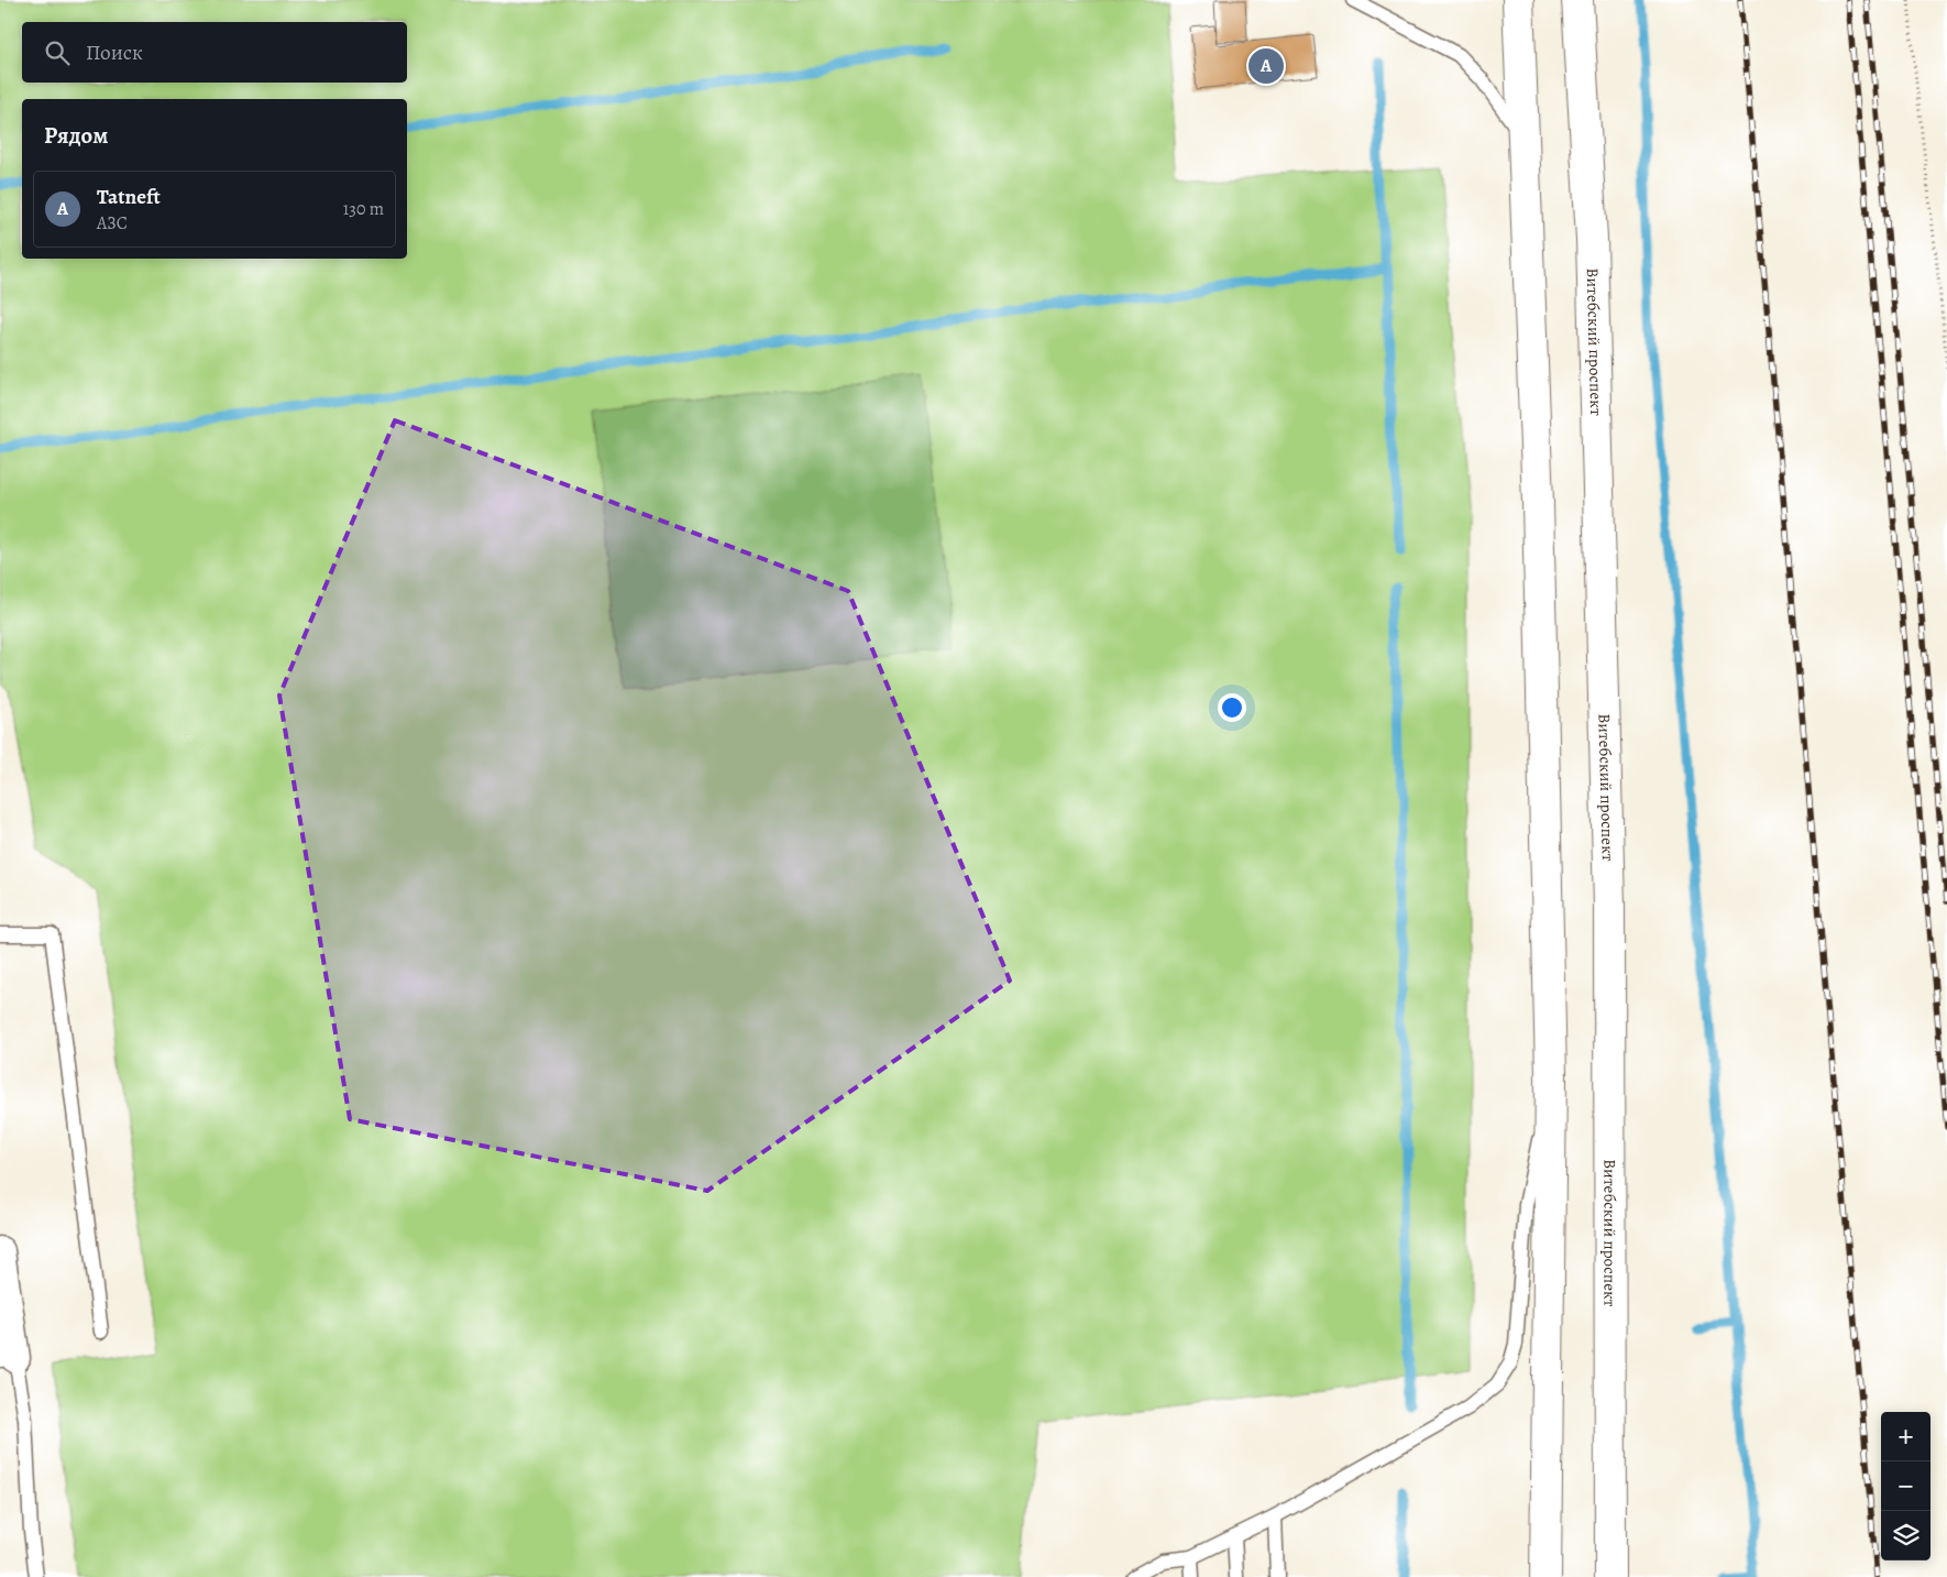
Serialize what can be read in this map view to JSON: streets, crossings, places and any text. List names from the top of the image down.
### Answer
{
  "streets": {
    "main road": ["Витебский проспект"]
  },
  "page": {
    "search": "Поиск",
    "pins": "A",
    "heading": "Рядом",
    "list": [
      {
        "mark": "A",
        "name": "Tatneft",
        "note": "АЗС",
        "value": "130 m"
      }
    ],
    "map_buttons": ["+", "−"]
  }
}
